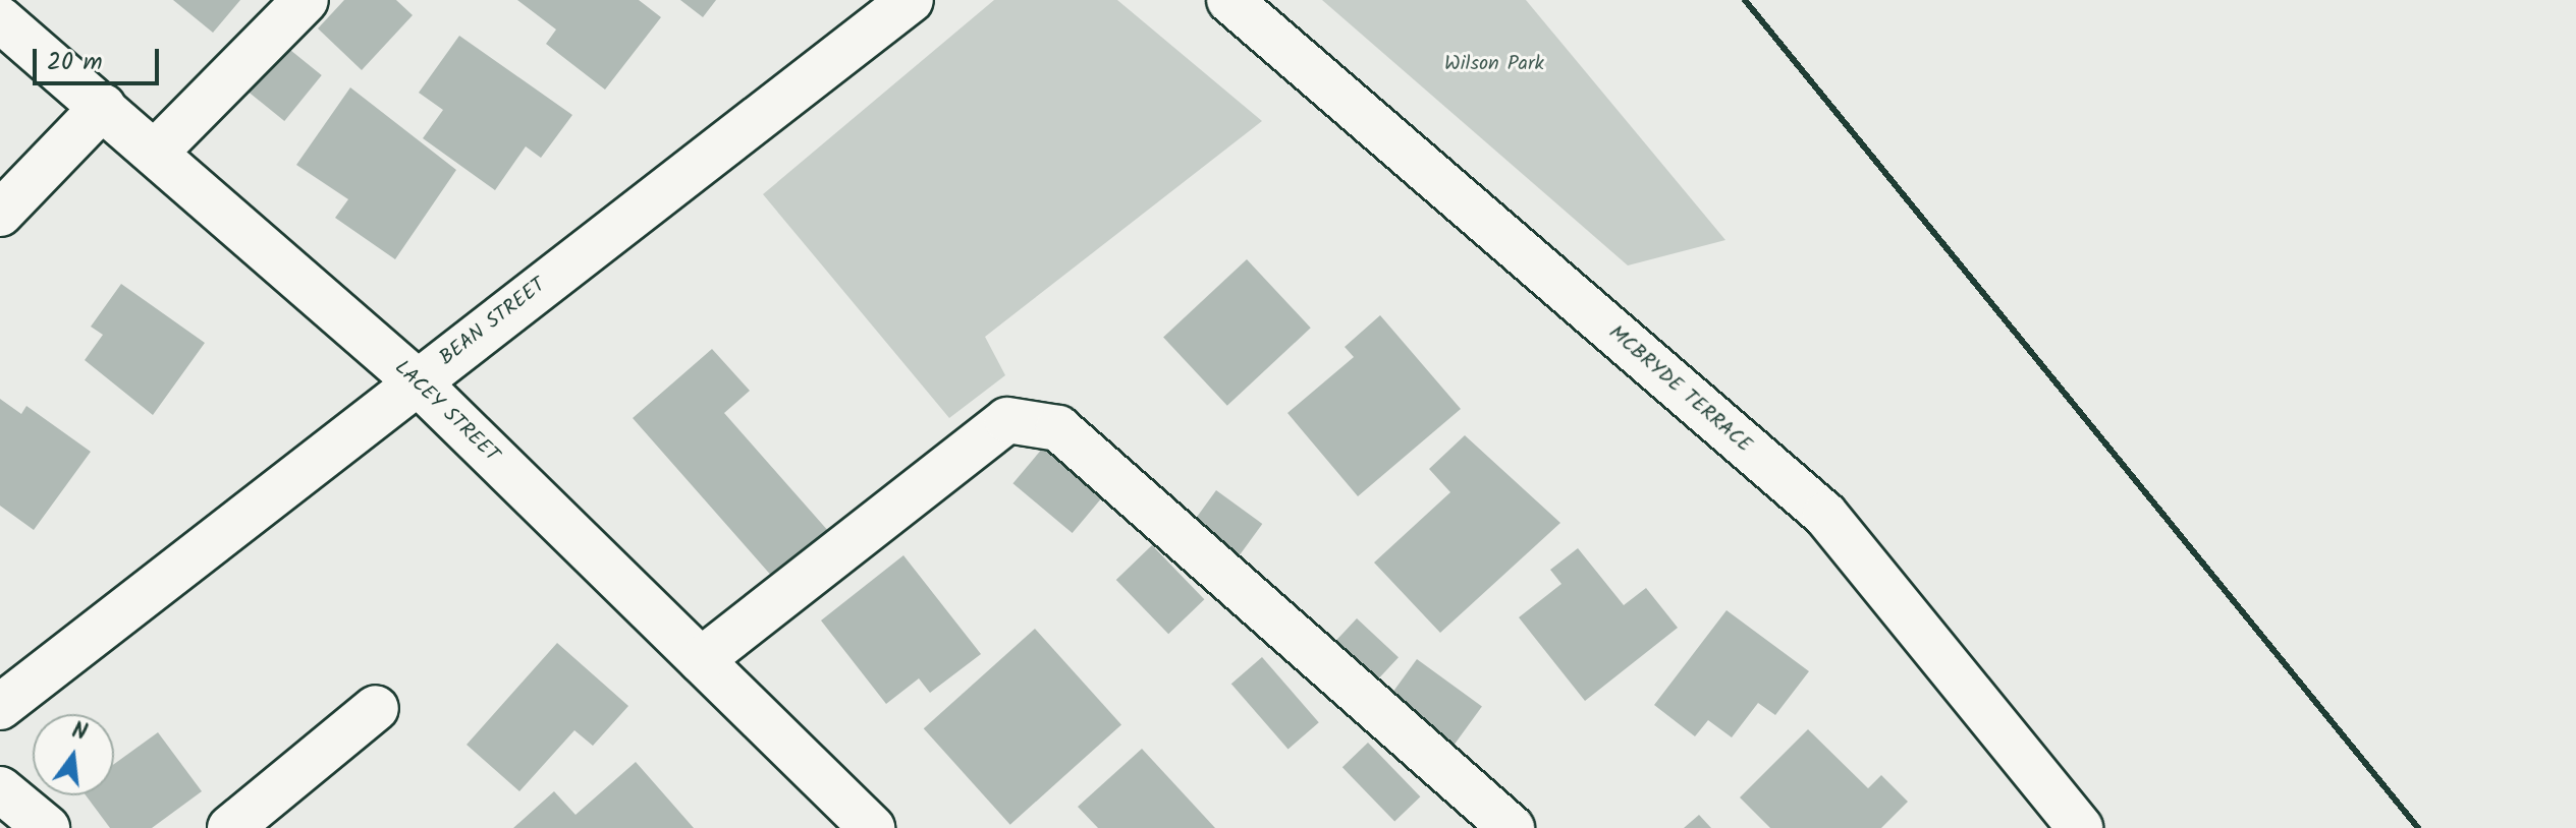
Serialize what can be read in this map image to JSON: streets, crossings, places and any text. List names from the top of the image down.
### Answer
{
  "streets": {
    "street": ["BEAN STREET", "MCBRYDE TERRACE", "LACEY STREET"]
  },
  "crossings": [
    ["BEAN STREET", "LACEY STREET"]
  ],
  "parks": ["Wilson Park"],
  "scale_bar": "20 m",
  "north": "top"
}
